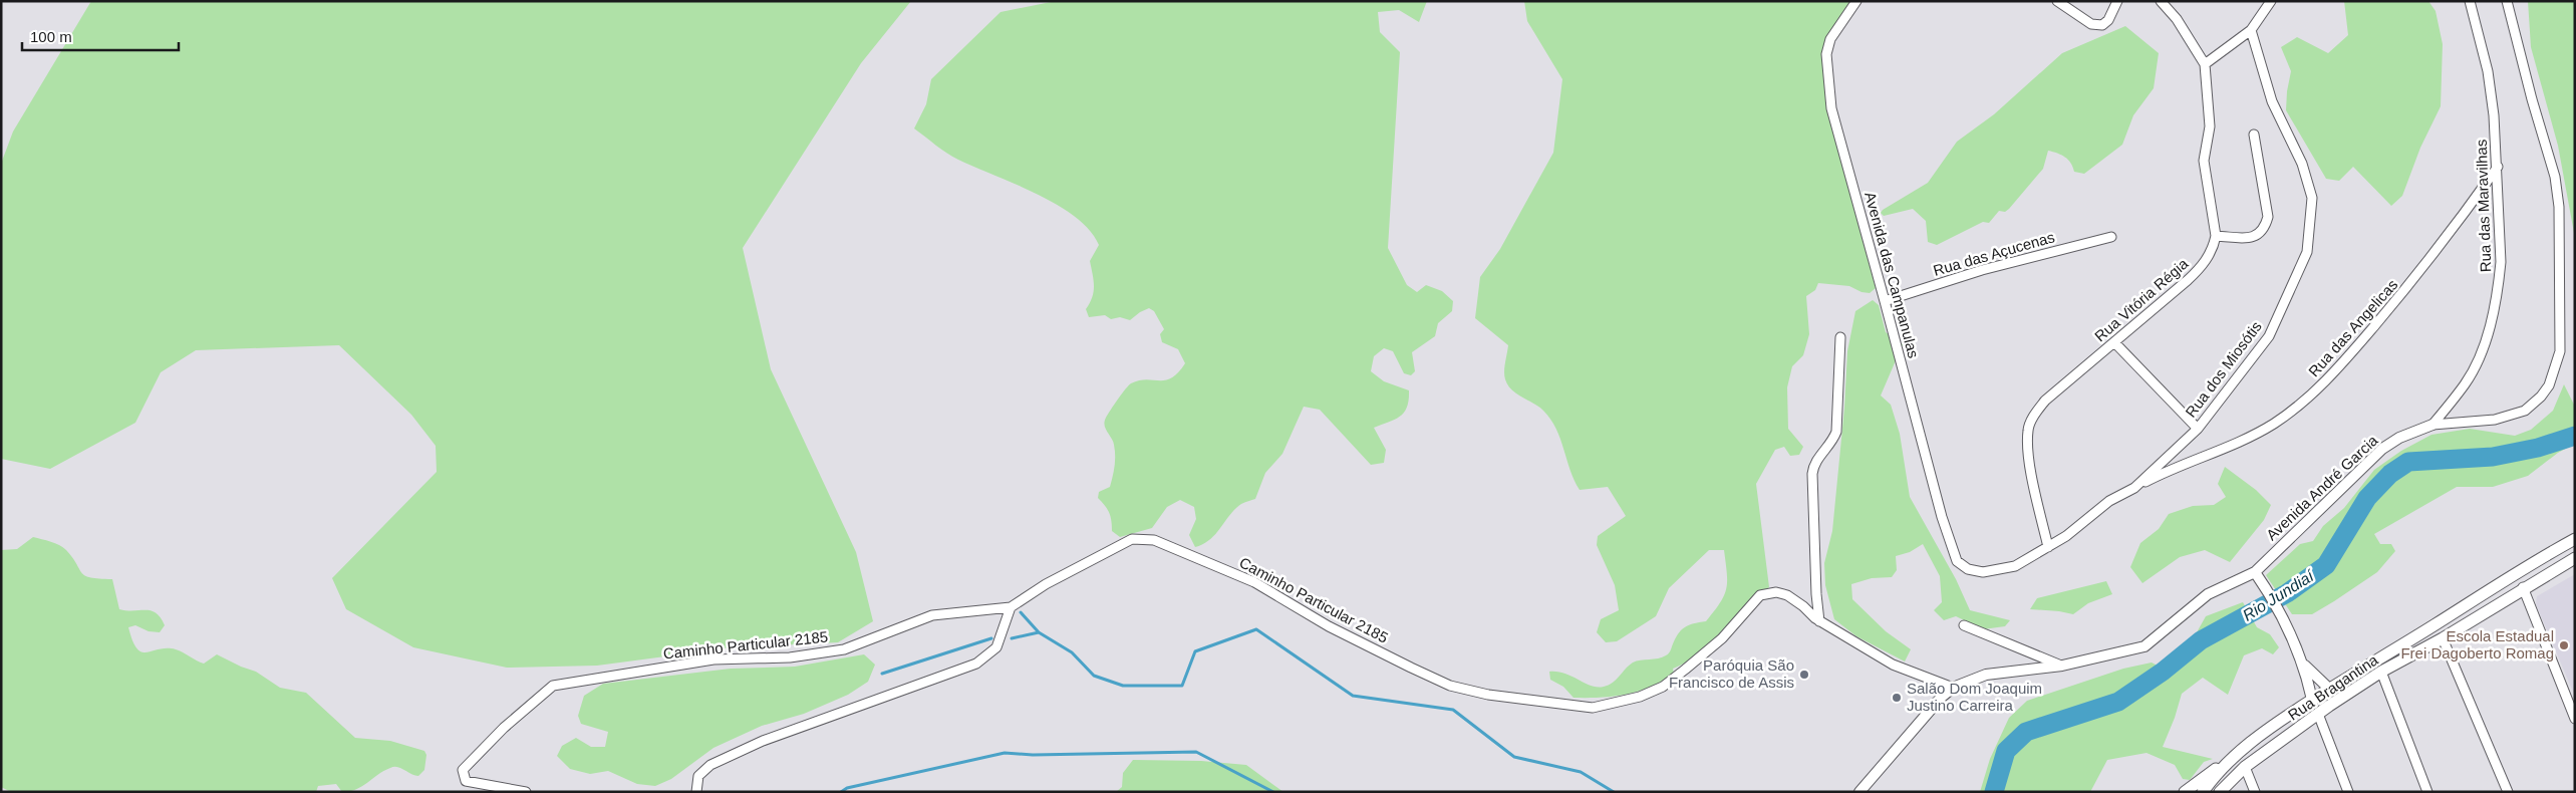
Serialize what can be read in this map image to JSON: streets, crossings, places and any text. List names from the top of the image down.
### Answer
{
  "streets": {
    "main road": ["Rua Bragantina"],
    "street": [
      "Rua das Maravilhas",
      "Rua das Açucenas",
      "Avenida das Campanulas",
      "Rua Vitória Régia",
      "Rua das Angelicas",
      "Rua dos Miosótis",
      "Avenida André Garcia",
      "Caminho Particular 2185"
    ]
  },
  "crossings": [
    ["Rua das Maravilhas", "Rua das Angelicas"],
    ["Rua das Maravilhas", "Avenida André Garcia"],
    ["Rua das Açucenas", "Avenida das Campanulas"],
    ["Avenida das Campanulas", "Rua dos Miosótis"],
    ["Rua Vitória Régia", "Rua dos Miosótis"],
    ["Rua das Angelicas", "Rua dos Miosótis"]
  ],
  "water": ["Rio Jundiaí"],
  "places": ["Escola Estadual Frei Dagoberto Romag", "Paróquia São Francisco de Assis", "Salão Dom Joaquim Justino Carreira"],
  "scale_bar": "100 m"
}
